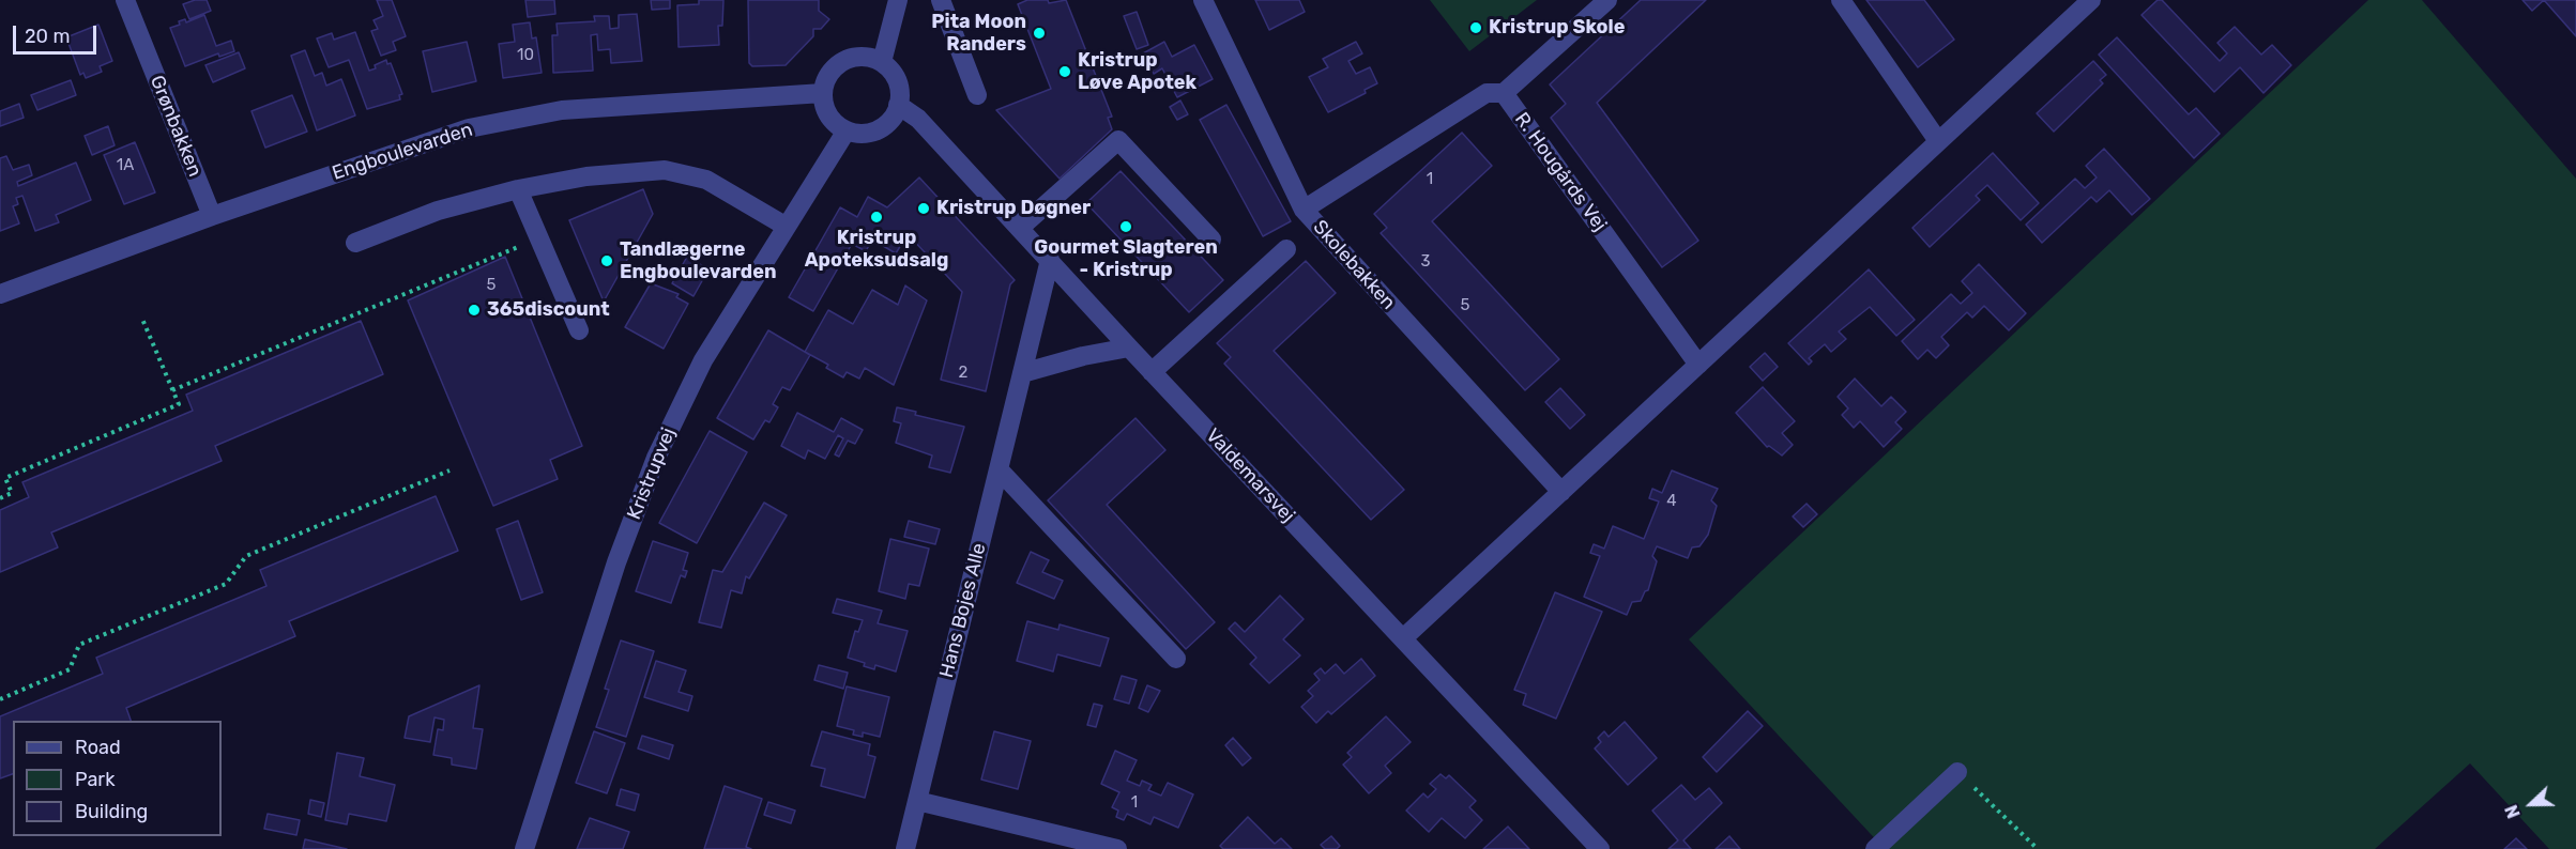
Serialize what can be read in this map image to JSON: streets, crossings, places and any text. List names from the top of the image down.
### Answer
{
  "streets": {
    "street": [
      "Grønbakken",
      "Engboulevarden",
      "R. Hougårds Vej",
      "Skolebakken",
      "Kristrupvej",
      "Valdemarsvej",
      "Hans Bojes Alle"
    ]
  },
  "crossings": [
    ["Grønbakken", "Engboulevarden"],
    ["Engboulevarden", "Kristrupvej"],
    ["Engboulevarden", "Valdemarsvej"],
    ["Kristrupvej", "Valdemarsvej"],
    ["Valdemarsvej", "Hans Bojes Alle"]
  ],
  "places": [
    "Kristrup Skole",
    "Pita Moon Randers",
    "Kristrup Løve Apotek",
    "Kristrup Døgner",
    "Kristrup Apoteksudsalg",
    "Gourmet Slagteren - Kristrup",
    "Tandlægerne Engboulevarden",
    "365discount"
  ],
  "house_numbers": [
    "10",
    "1A",
    "1",
    "3",
    "5",
    "5",
    "2",
    "4",
    "1"
  ],
  "legend": ["Road", "Park", "Building"],
  "scale_bar": "20 m",
  "north": "left"
}
